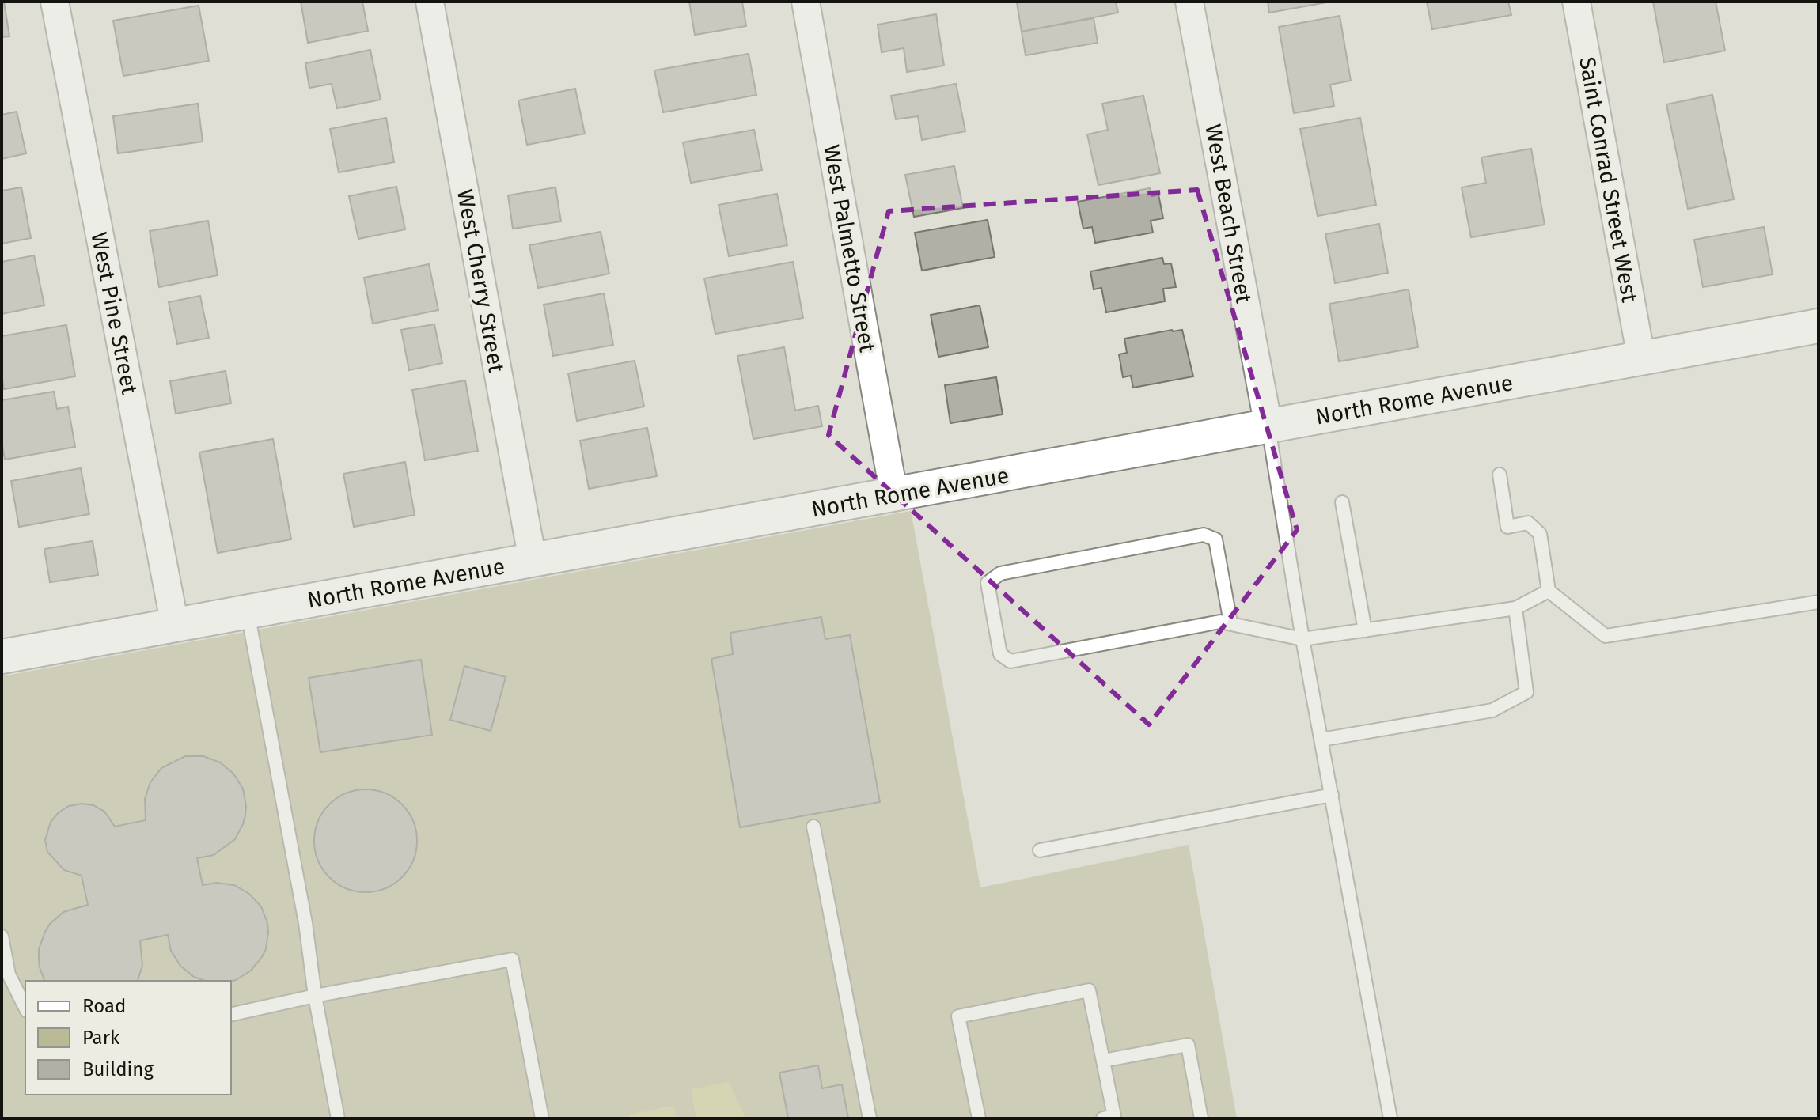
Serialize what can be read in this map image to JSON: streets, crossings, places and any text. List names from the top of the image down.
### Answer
{
  "streets": {
    "street": [
      "Saint Conrad Street West",
      "West Beach Street",
      "West Palmetto Street",
      "West Cherry Street",
      "West Pine Street",
      "North Rome Avenue"
    ]
  },
  "crossings": [
    ["Saint Conrad Street West", "North Rome Avenue"],
    ["West Beach Street", "North Rome Avenue"],
    ["West Palmetto Street", "North Rome Avenue"],
    ["West Cherry Street", "North Rome Avenue"],
    ["West Pine Street", "North Rome Avenue"]
  ],
  "legend": ["Road", "Park", "Building"]
}
